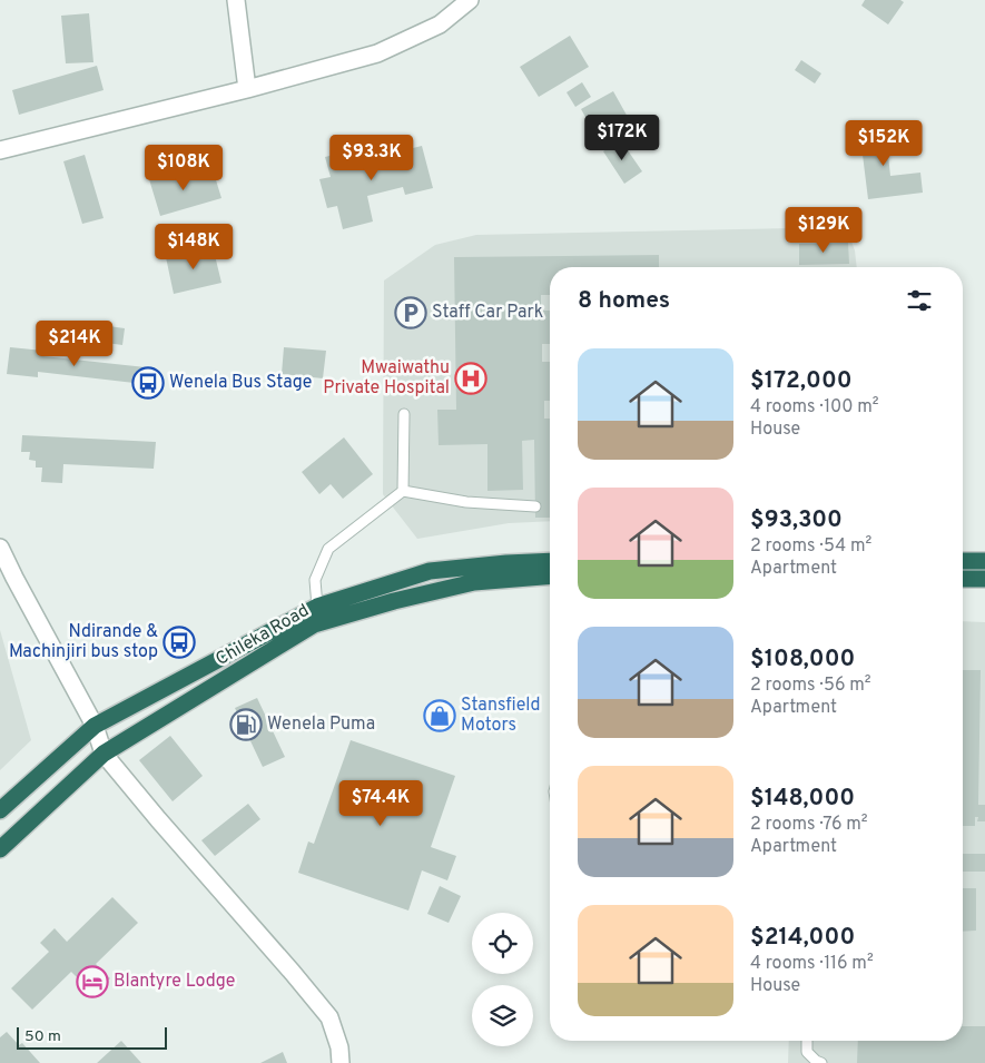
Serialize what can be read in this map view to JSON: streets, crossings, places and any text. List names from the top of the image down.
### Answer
{
  "streets": {
    "highway": ["Chileka Road"]
  },
  "places": {
    "parking": ["Staff Car Park"],
    "hospital": ["Mwaiwathu Private Hospital"],
    "bus stop": ["Wenela Bus Stage", "Ndirande & Machinjiri bus stop"],
    "shop": ["Stansfield Motors"],
    "fuel station": ["Wenela Puma"],
    "hotel": ["Blantyre Lodge"]
  },
  "scale_bar": "50 m",
  "page": {
    "price": [
      "$172K",
      "$152K",
      "$93.3K",
      "$108K",
      "$129K",
      "$148K",
      "$214K",
      "$74.4K"
    ],
    "heading": "8 homes",
    "list": [
      {
        "name": "$172,000",
        "note": "4 rooms · 100 m² · House"
      },
      {
        "name": "$93,300",
        "note": "2 rooms · 54 m² · Apartment"
      },
      {
        "name": "$108,000",
        "note": "2 rooms · 56 m² · Apartment"
      },
      {
        "name": "$148,000",
        "note": "2 rooms · 76 m² · Apartment"
      },
      {
        "name": "$214,000",
        "note": "4 rooms · 116 m² · House"
      }
    ],
    "scale": "50 m"
  }
}
